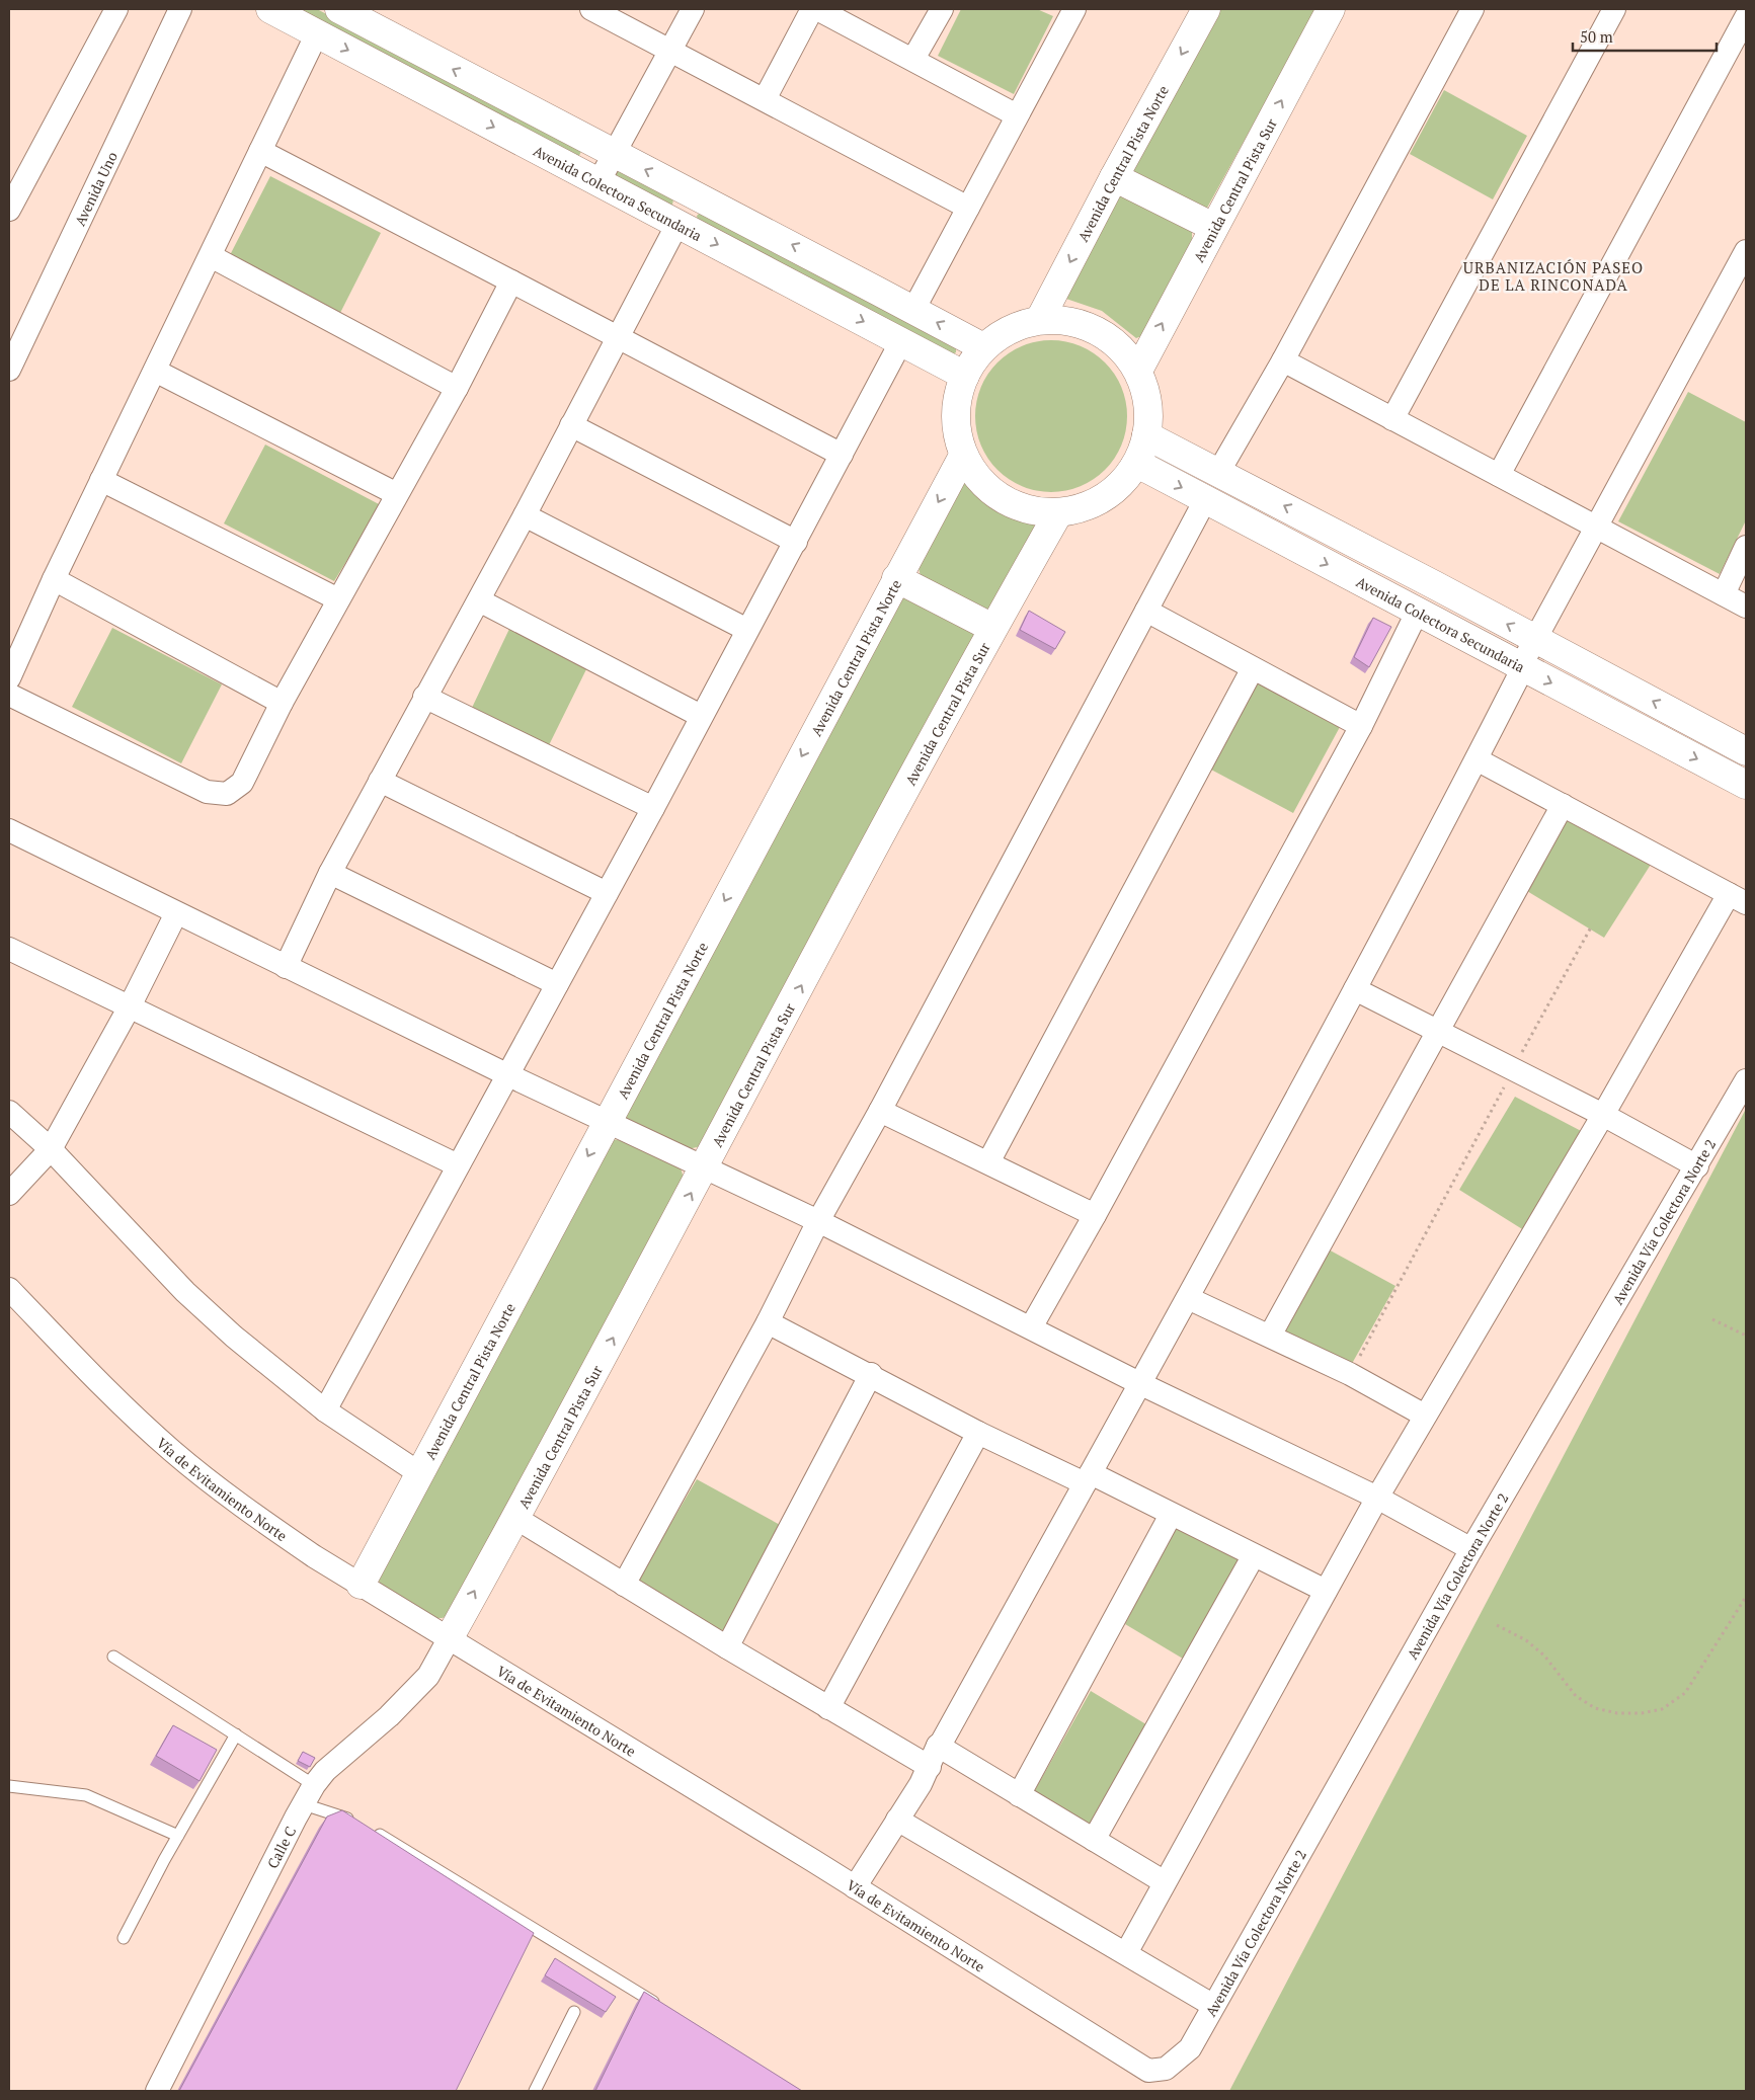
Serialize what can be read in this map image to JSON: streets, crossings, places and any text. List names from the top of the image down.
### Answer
{
  "streets": {
    "street": [
      "Avenida Central Pista Norte",
      "Avenida Uno",
      "Avenida Central Pista Sur",
      "Avenida Colectora Secundaria",
      "Avenida Vía Colectora Norte 2",
      "Vía de Evitamiento Norte",
      "Calle C"
    ]
  },
  "crossings": [
    ["Avenida Central Pista Norte", "Vía de Evitamiento Norte"],
    ["Avenida Central Pista Sur", "Vía de Evitamiento Norte"],
    ["Avenida Central Pista Sur", "Calle C"],
    ["Avenida Vía Colectora Norte 2", "Vía de Evitamiento Norte"],
    ["Vía de Evitamiento Norte", "Calle C"]
  ],
  "districts": ["URBANIZACIÓN PASEO DE LA RINCONADA"],
  "scale_bar": "50 m"
}
